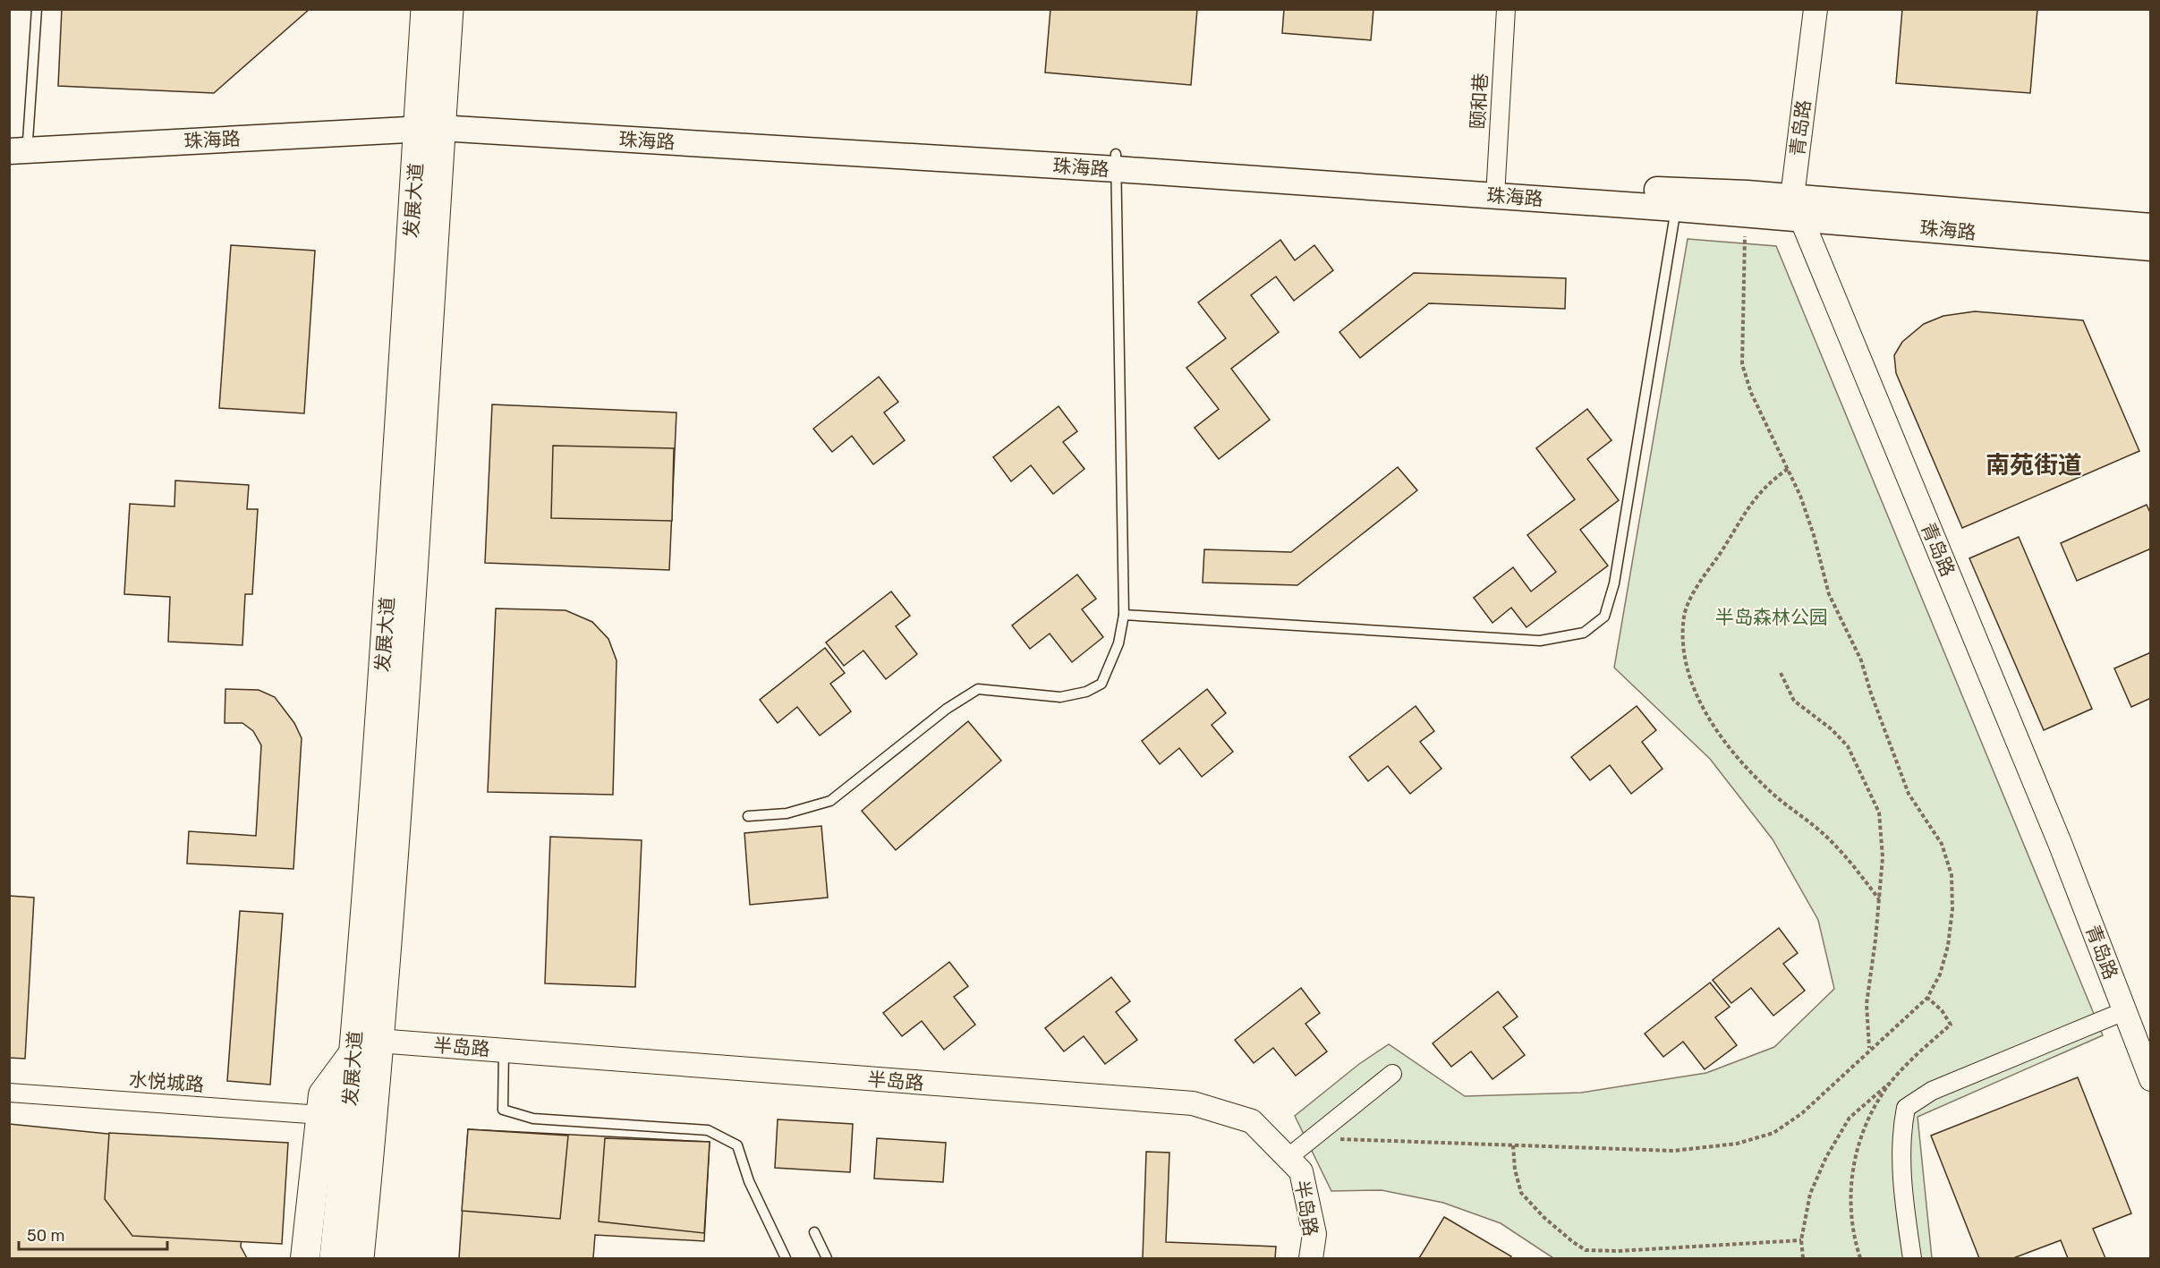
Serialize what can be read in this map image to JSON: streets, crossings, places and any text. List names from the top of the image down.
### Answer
{
  "streets": {
    "highway": ["发展大道"],
    "main road": ["珠海路"],
    "street": [
      "颐和巷",
      "青岛路",
      "半岛路",
      "水悦城路"
    ]
  },
  "crossings": [
    ["颐和巷", "珠海路"],
    ["青岛路", "珠海路"],
    ["珠海路", "发展大道"],
    ["发展大道", "半岛路"]
  ],
  "districts": ["南苑街道"],
  "parks": ["半岛森林公园"],
  "scale_bar": "50 m"
}
